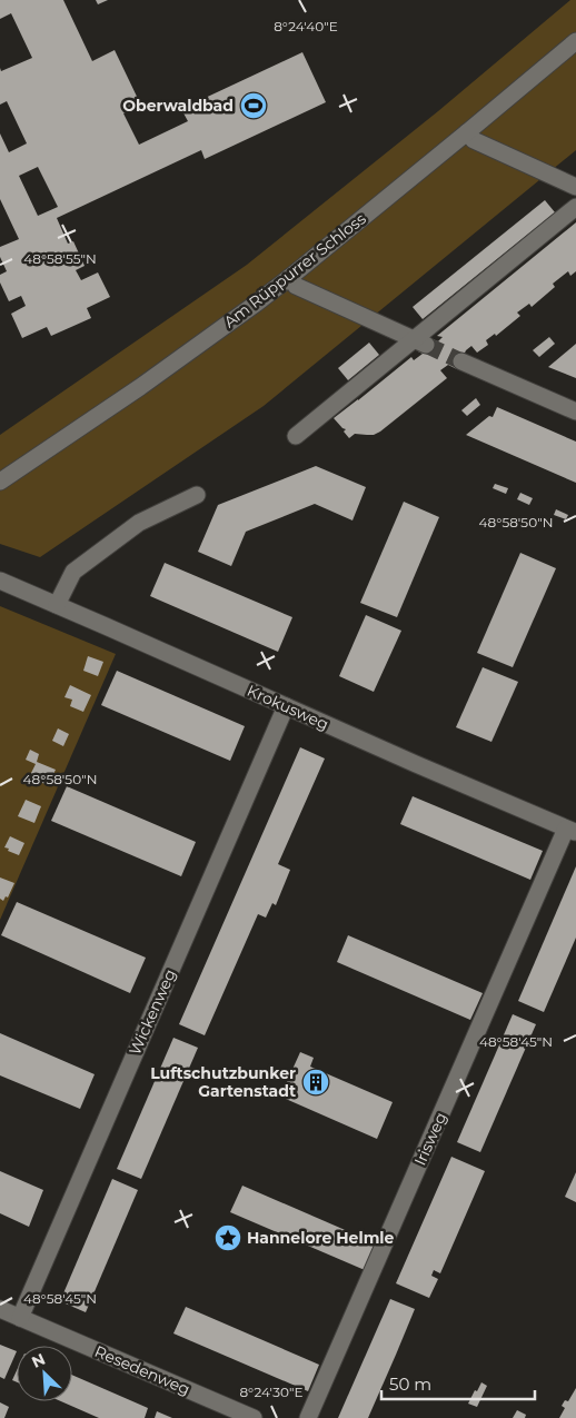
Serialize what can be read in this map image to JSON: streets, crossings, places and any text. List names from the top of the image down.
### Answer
{
  "streets": {
    "street": [
      "Am Rüppurrer Schloss",
      "Krokusweg",
      "Wickenweg",
      "Irisweg",
      "Resedenweg"
    ]
  },
  "crossings": [
    ["Krokusweg", "Wickenweg"],
    ["Krokusweg", "Irisweg"],
    ["Wickenweg", "Resedenweg"]
  ],
  "places": {
    "sports": ["Oberwaldbad"],
    "building": ["Luftschutzbunker Gartenstadt"],
    "place": ["Hannelore Helmle"]
  },
  "scale_bar": "50 m",
  "north": "top left",
  "coordinates": [
    "8°24'40\"E",
    "48°58'55\"N",
    "48°58'50\"N",
    "48°58'45\"N",
    "8°24'30\"E"
  ]
}
